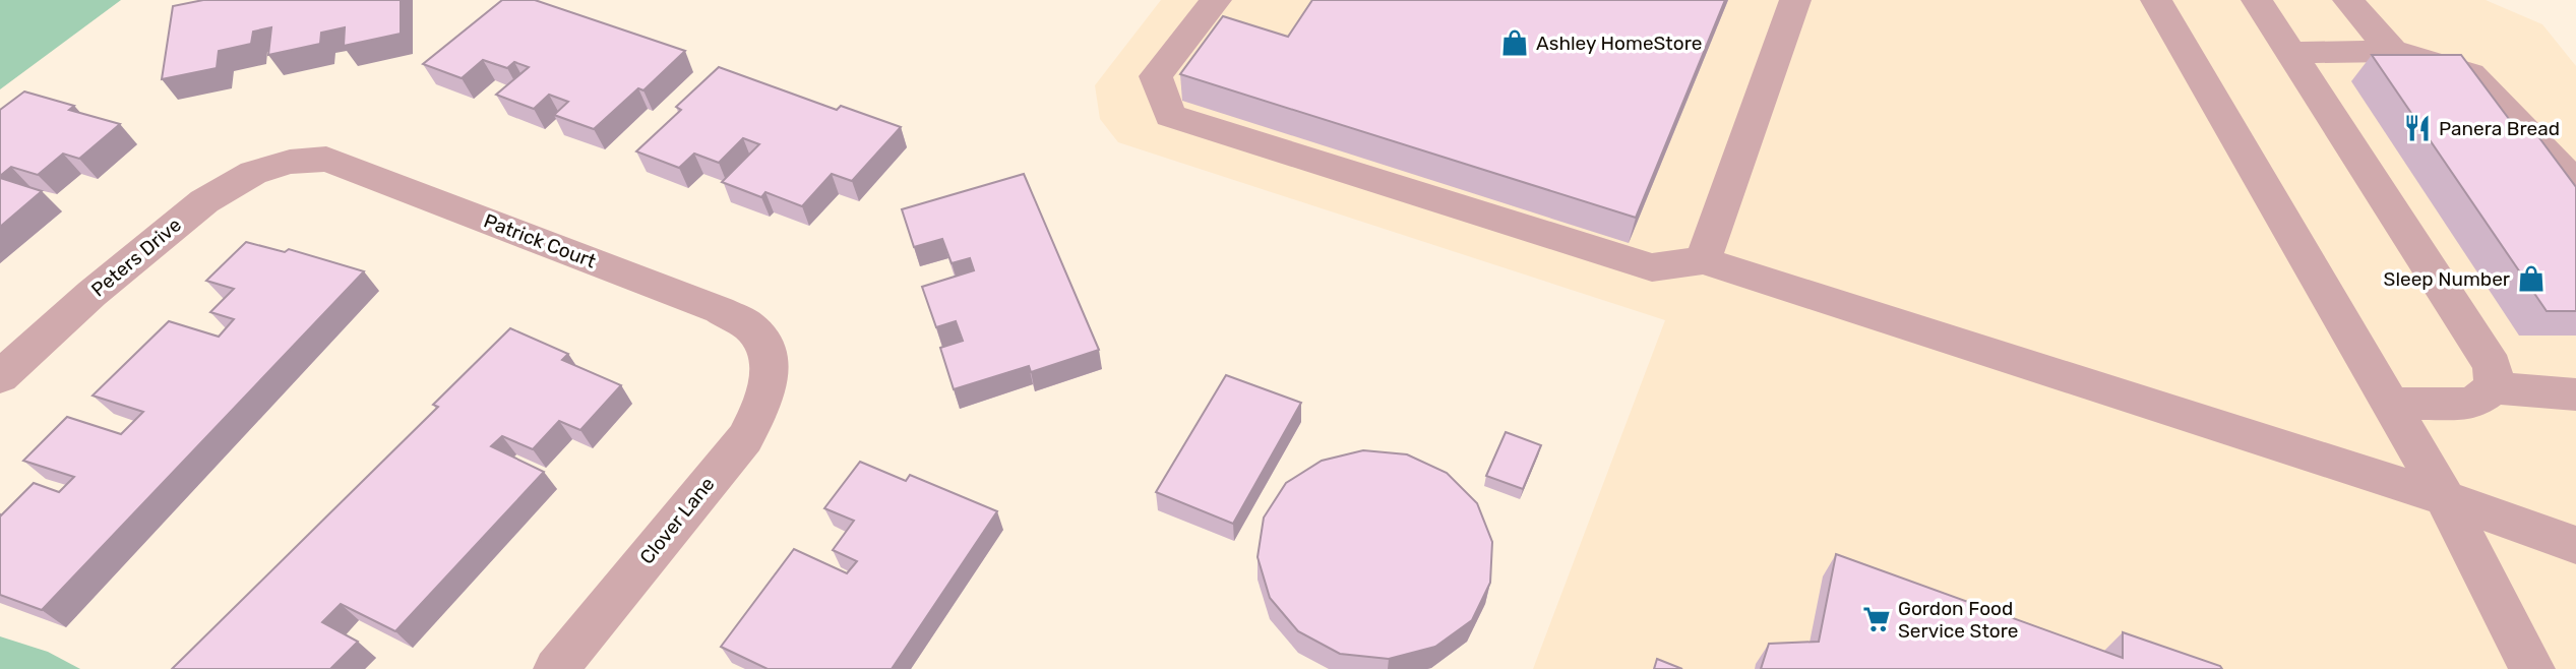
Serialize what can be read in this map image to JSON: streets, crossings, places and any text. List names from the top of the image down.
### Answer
{
  "streets": {
    "street": ["Patrick Court", "Peters Drive", "Clover Lane"]
  },
  "crossings": [
    ["Patrick Court", "Peters Drive"],
    ["Patrick Court", "Clover Lane"]
  ],
  "places": {
    "shop": ["Ashley HomeStore", "Sleep Number"],
    "restaurant": ["Panera Bread"],
    "supermarket": ["Gordon Food Service Store"]
  }
}
